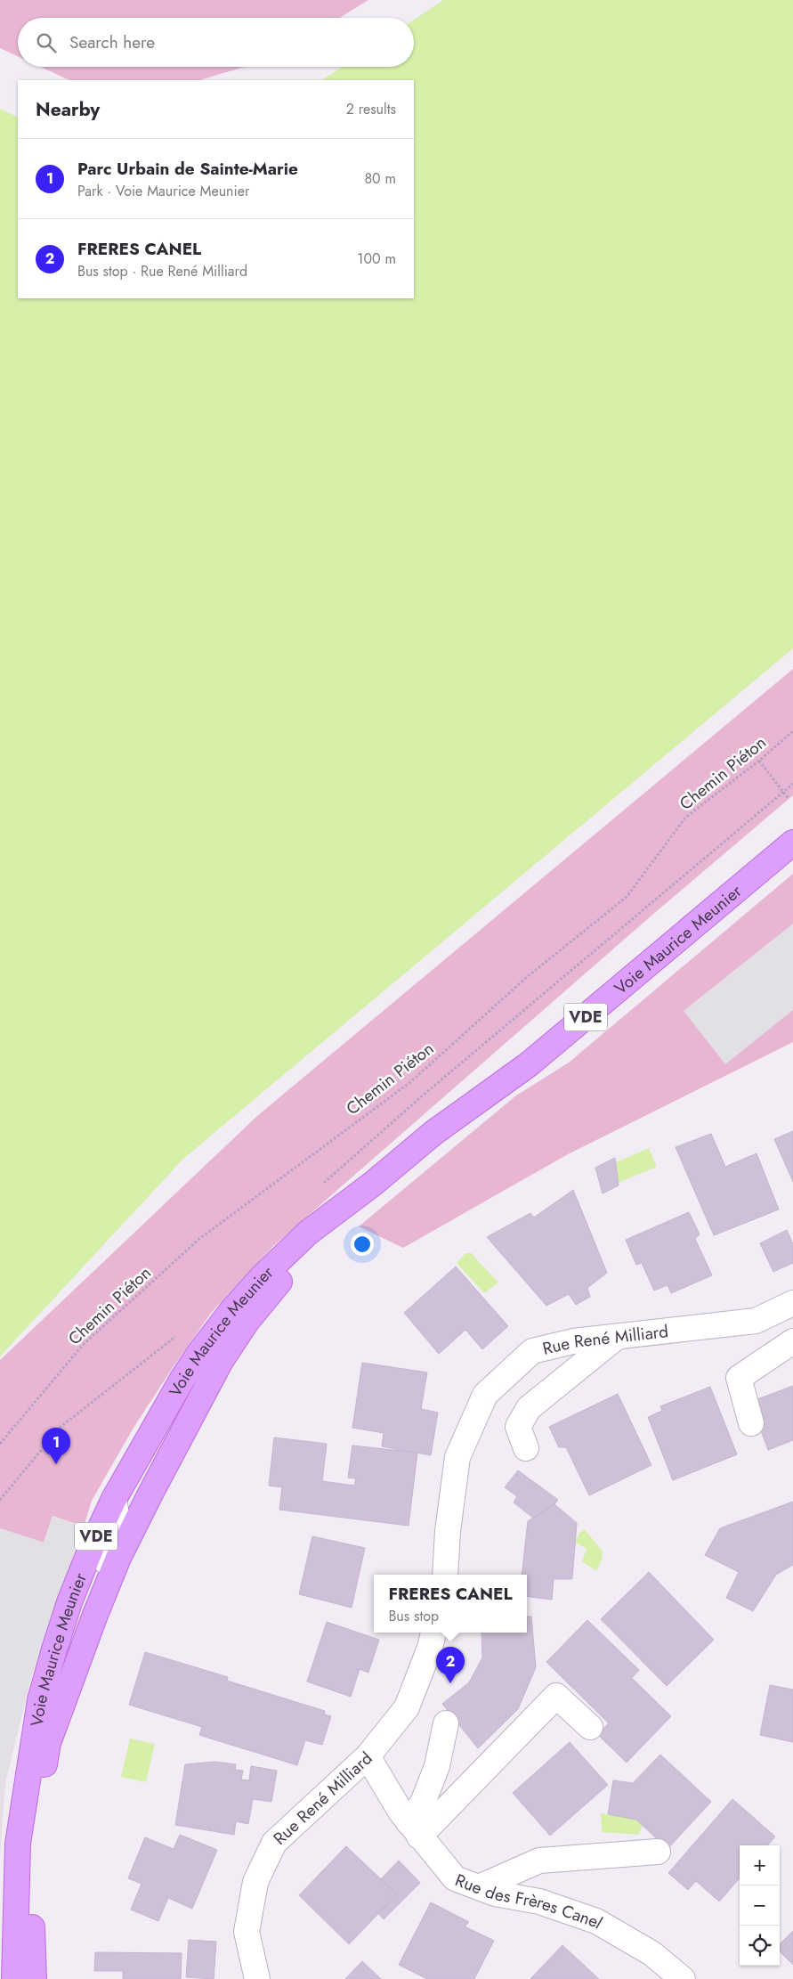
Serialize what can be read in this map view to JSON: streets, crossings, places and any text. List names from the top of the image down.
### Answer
{
  "streets": {
    "main road": ["Voie Maurice Meunier", "VDE"],
    "street": ["Rue René Milliard", "Rue des Frères Canel"],
    "path": ["Chemin Piéton"]
  },
  "crossings": [
    ["Rue René Milliard", "Rue des Frères Canel"]
  ],
  "page": {
    "search": "Search here",
    "heading": ["Nearby", "2 results"],
    "list": [
      {
        "mark": "1",
        "name": "Parc Urbain de Sainte-Marie",
        "note": "Park · Voie Maurice Meunier",
        "value": "80 m"
      },
      {
        "mark": "2",
        "name": "FRERES CANEL",
        "note": "Bus stop · Rue René Milliard",
        "value": "100 m"
      }
    ],
    "pins": ["1", "2"],
    "popup": ["FRERES CANEL", "Bus stop"],
    "map_buttons": ["+", "−"]
  }
}
